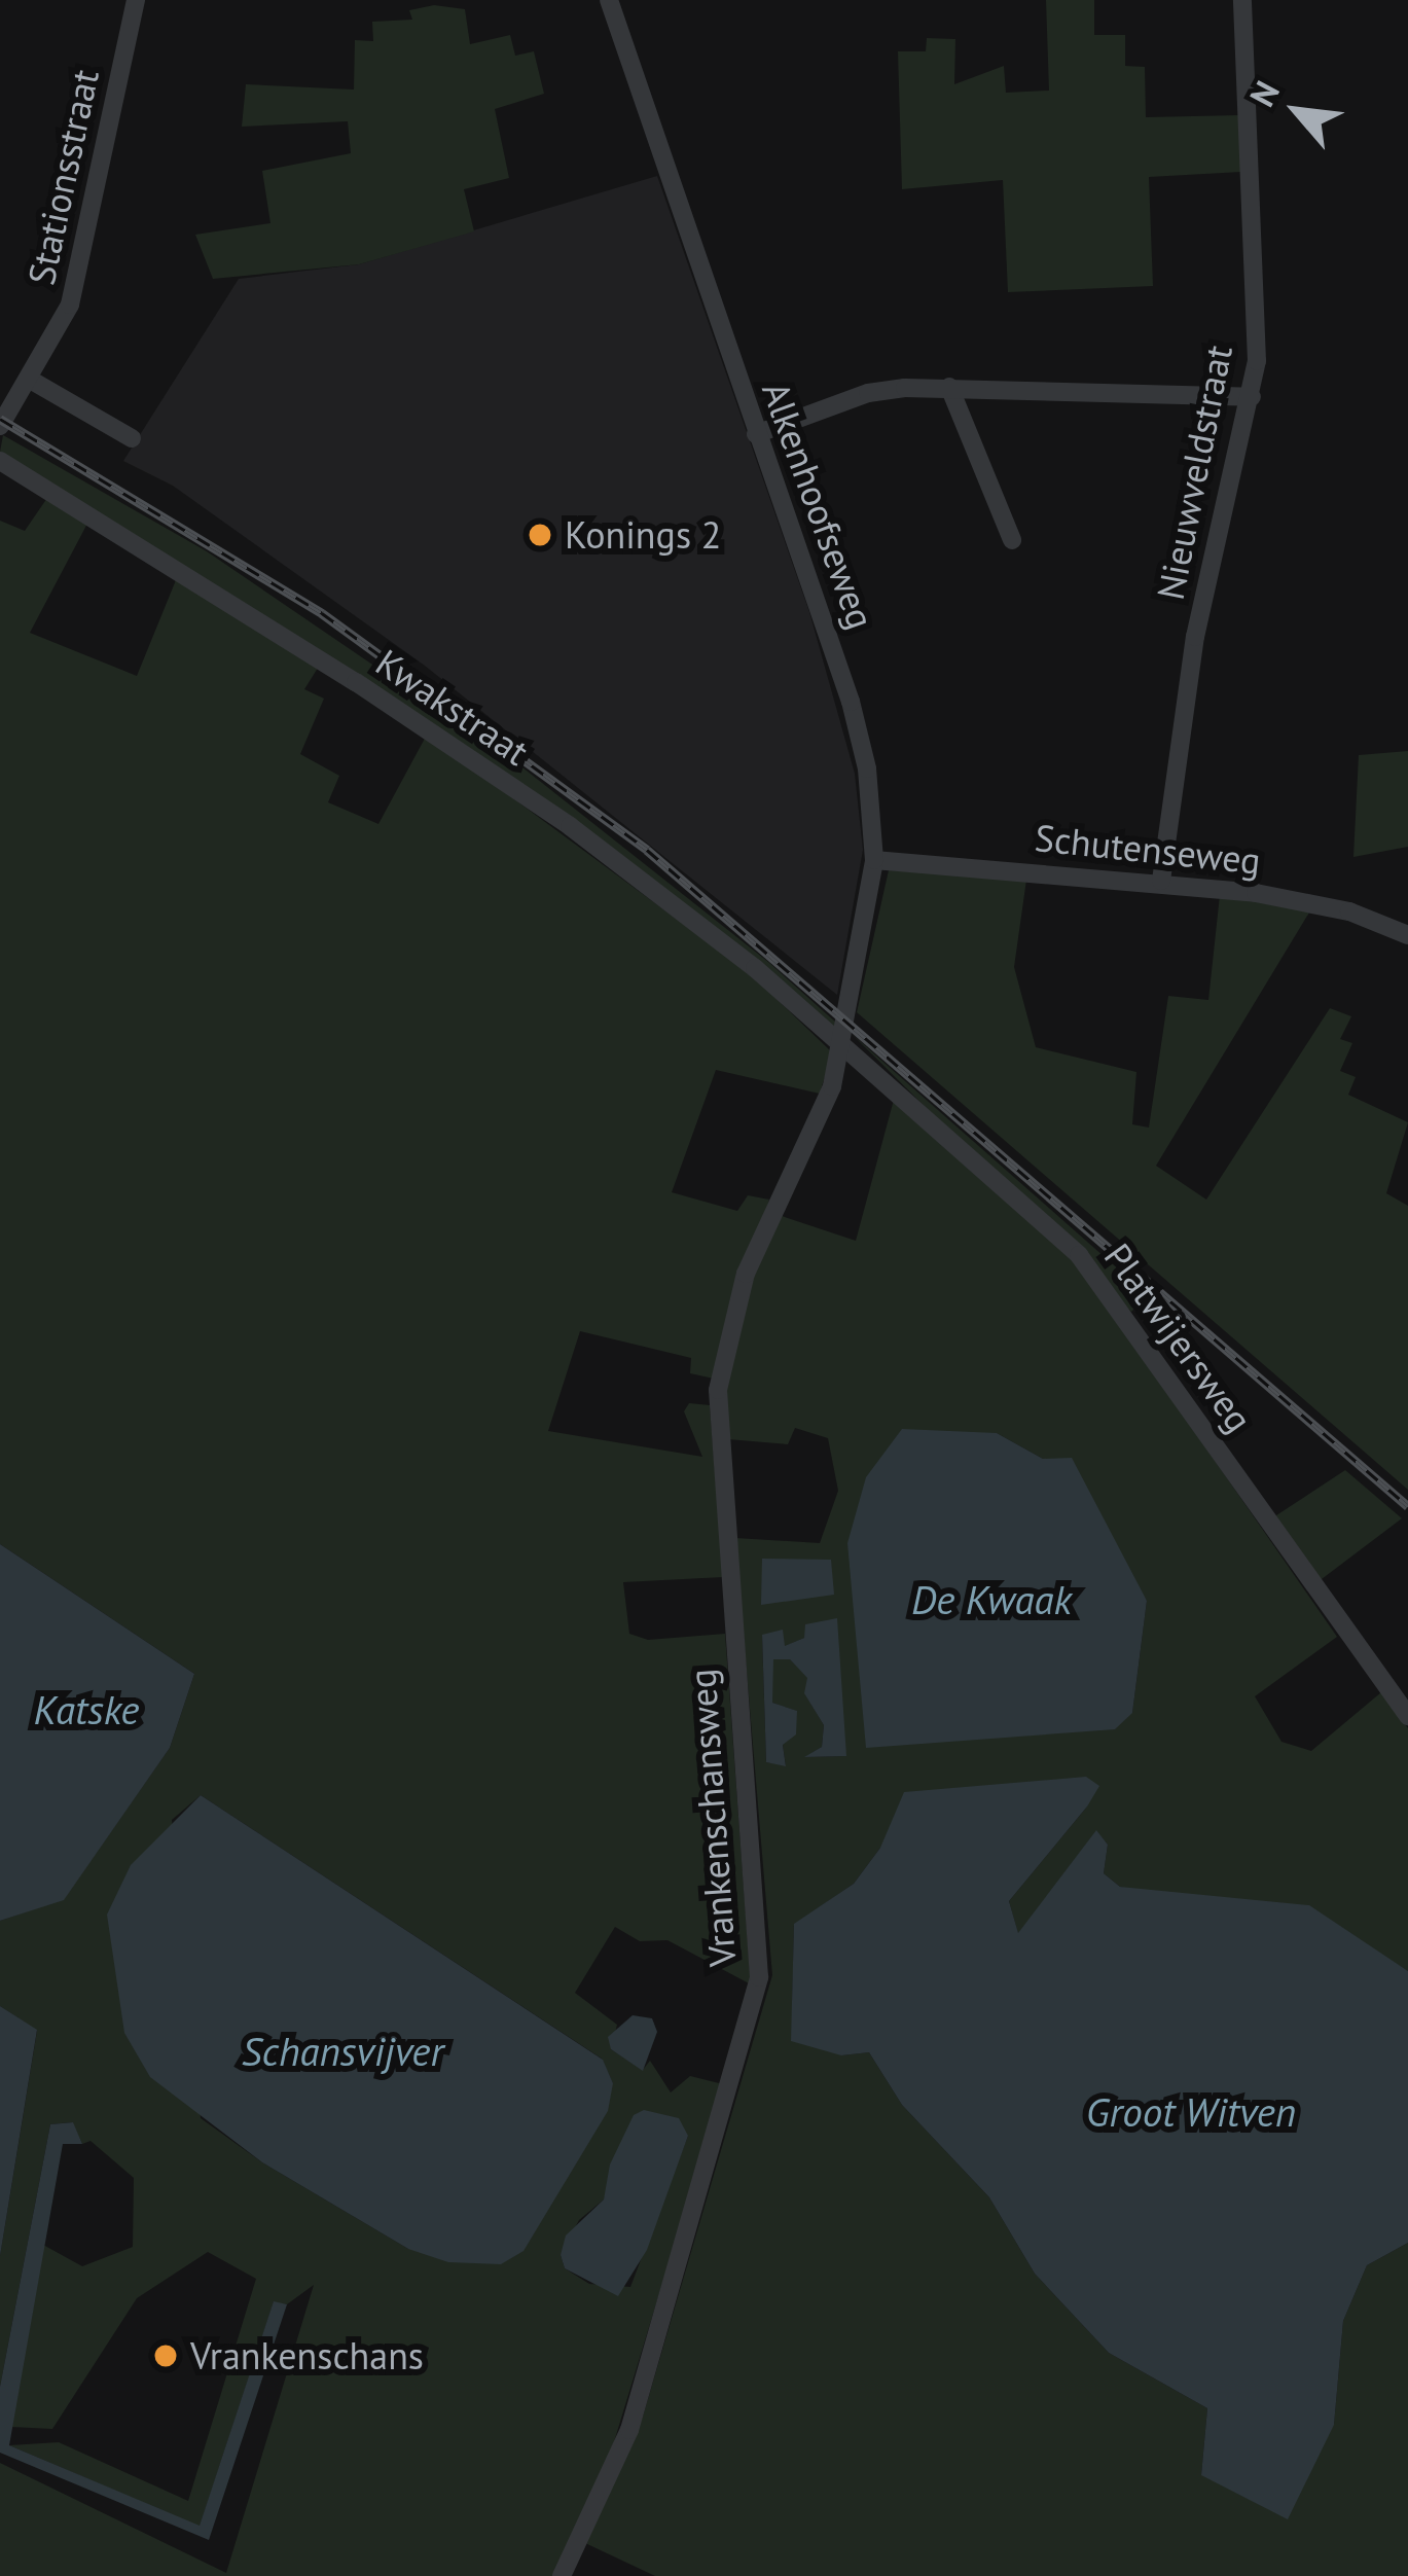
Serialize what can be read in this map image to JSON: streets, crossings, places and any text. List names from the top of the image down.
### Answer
{
  "streets": {
    "street": [
      "Stationsstraat",
      "Nieuwveldstraat",
      "Alkenhoofseweg",
      "Kwakstraat",
      "Schutenseweg",
      "Platwijersweg",
      "Vrankenschansweg"
    ]
  },
  "crossings": [
    ["Nieuwveldstraat", "Schutenseweg"],
    ["Alkenhoofseweg", "Kwakstraat"],
    ["Alkenhoofseweg", "Schutenseweg"],
    ["Alkenhoofseweg", "Platwijersweg"],
    ["Alkenhoofseweg", "Vrankenschansweg"],
    ["Kwakstraat", "Platwijersweg"],
    ["Kwakstraat", "Vrankenschansweg"],
    ["Platwijersweg", "Vrankenschansweg"]
  ],
  "water": [
    "De Kwaak",
    "Katske",
    "Schansvijver",
    "Groot Witven"
  ],
  "places": ["Konings 2", "Vrankenschans"],
  "north": "top left"
}
